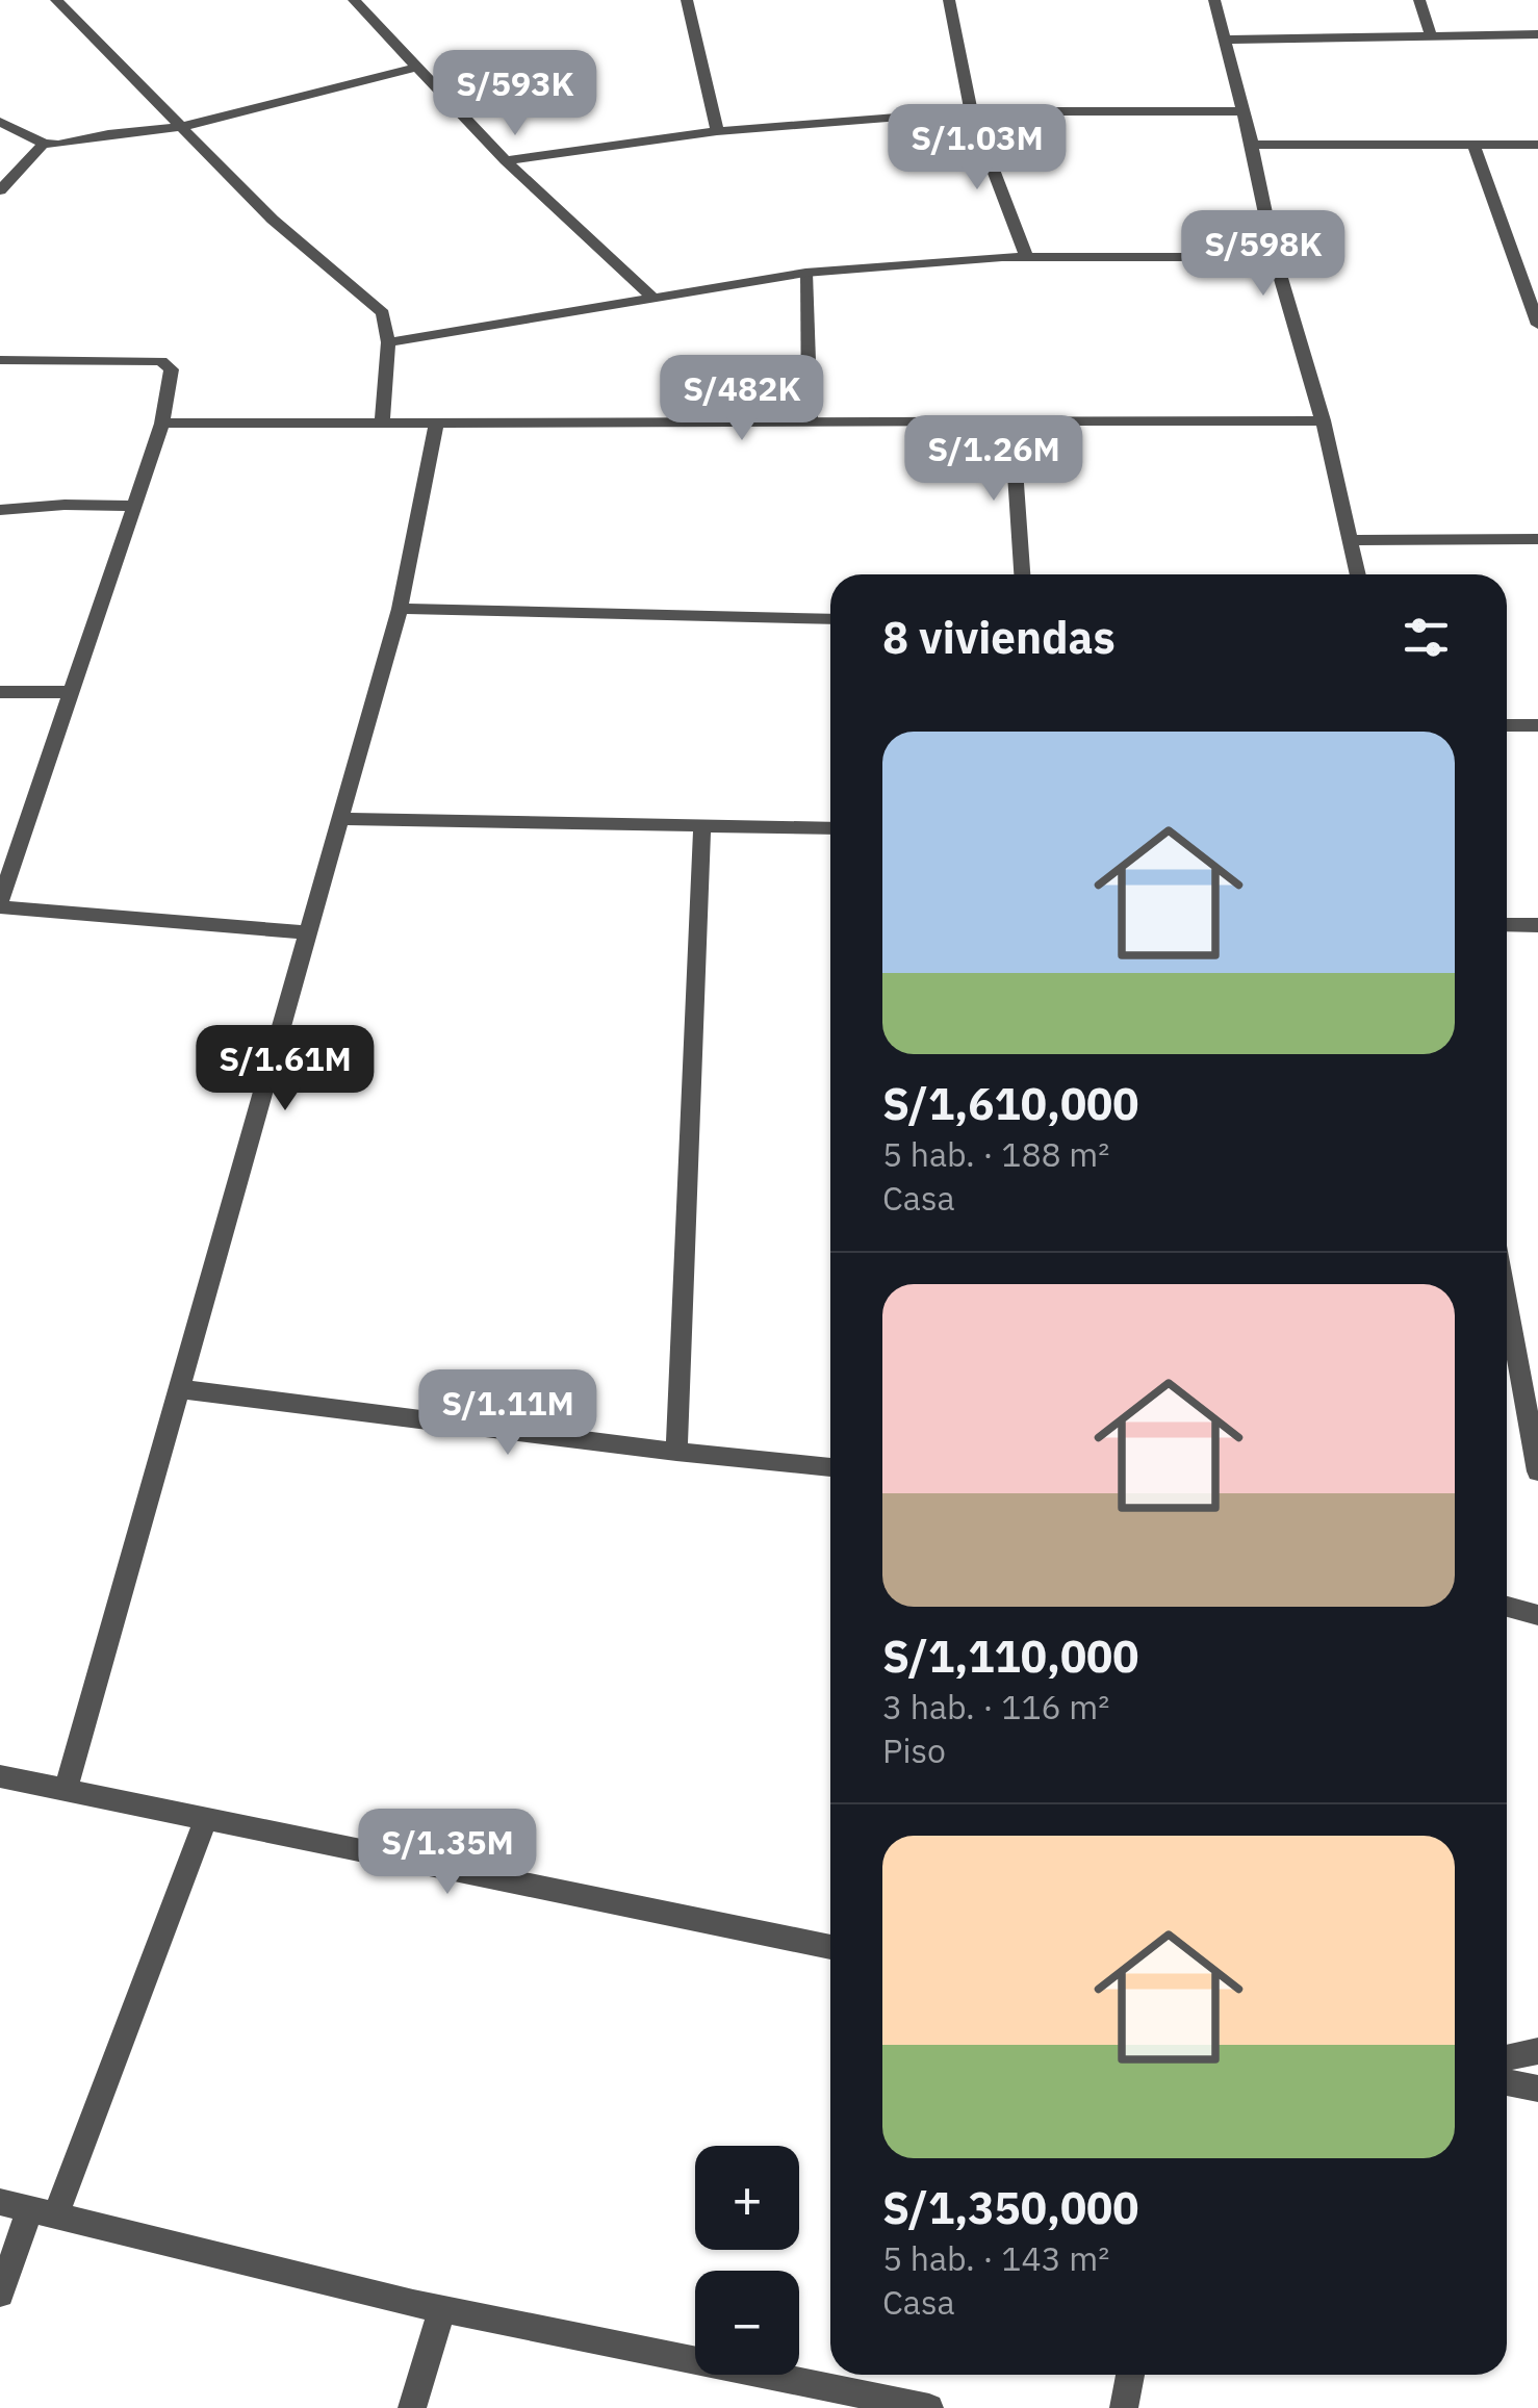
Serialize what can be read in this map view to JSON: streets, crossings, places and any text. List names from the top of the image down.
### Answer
{
  "page": {
    "price": [
      "S/593K",
      "S/1.03M",
      "S/598K",
      "S/482K",
      "S/1.26M",
      "S/1.61M",
      "S/1.11M",
      "S/1.35M"
    ],
    "heading": "8 viviendas",
    "list": [
      {
        "name": "S/1,610,000",
        "note": "5 hab. · 188 m² · Casa"
      },
      {
        "name": "S/1,110,000",
        "note": "3 hab. · 116 m² · Piso"
      },
      {
        "name": "S/1,350,000",
        "note": "5 hab. · 143 m² · Casa"
      }
    ],
    "map_buttons": ["+", "−"]
  }
}
